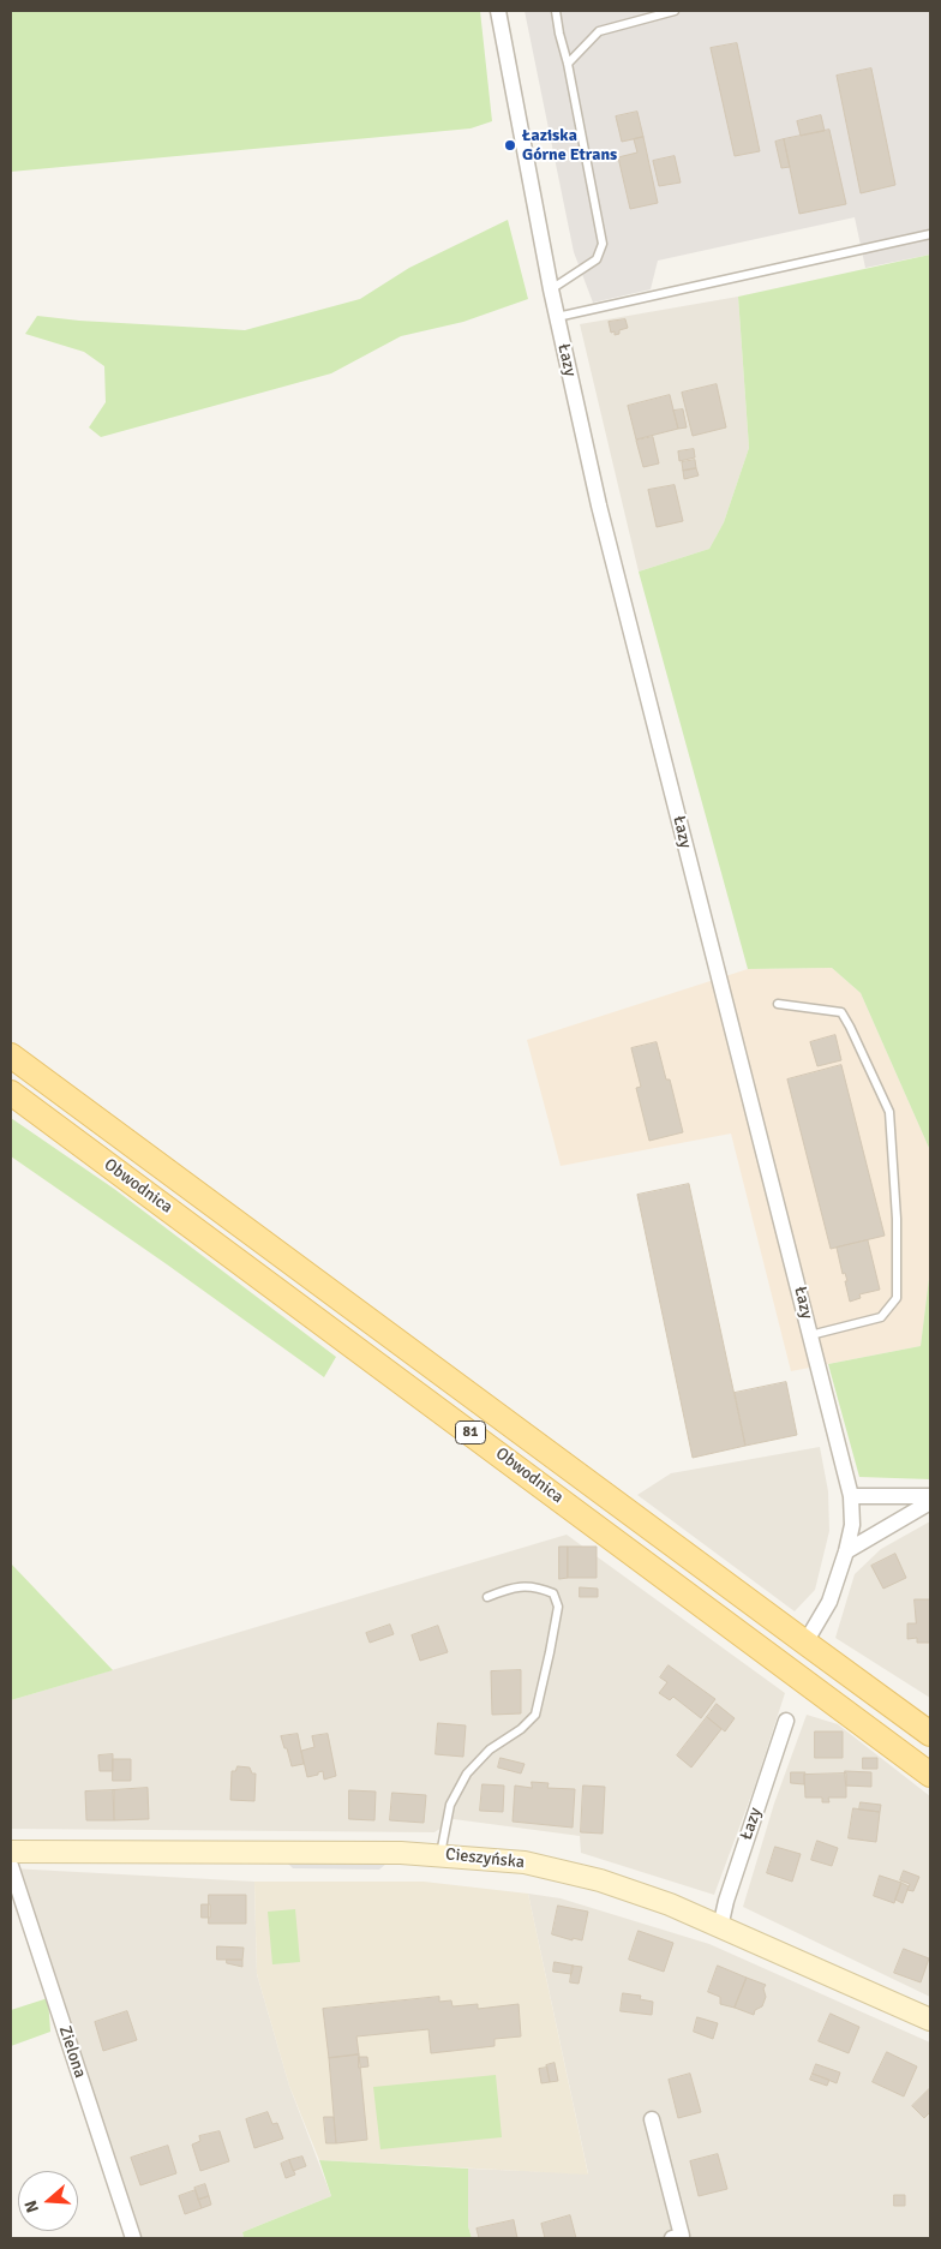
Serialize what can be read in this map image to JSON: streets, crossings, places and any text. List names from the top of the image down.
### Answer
{
  "streets": {
    "main road": ["Obwodnica", "81"],
    "street": ["Łazy", "Cieszyńska", "Zielona"]
  },
  "crossings": [
    ["Łazy", "Obwodnica"],
    ["Łazy", "Cieszyńska"]
  ],
  "places": ["Łaziska Górne Etrans"],
  "north": "left"
}
